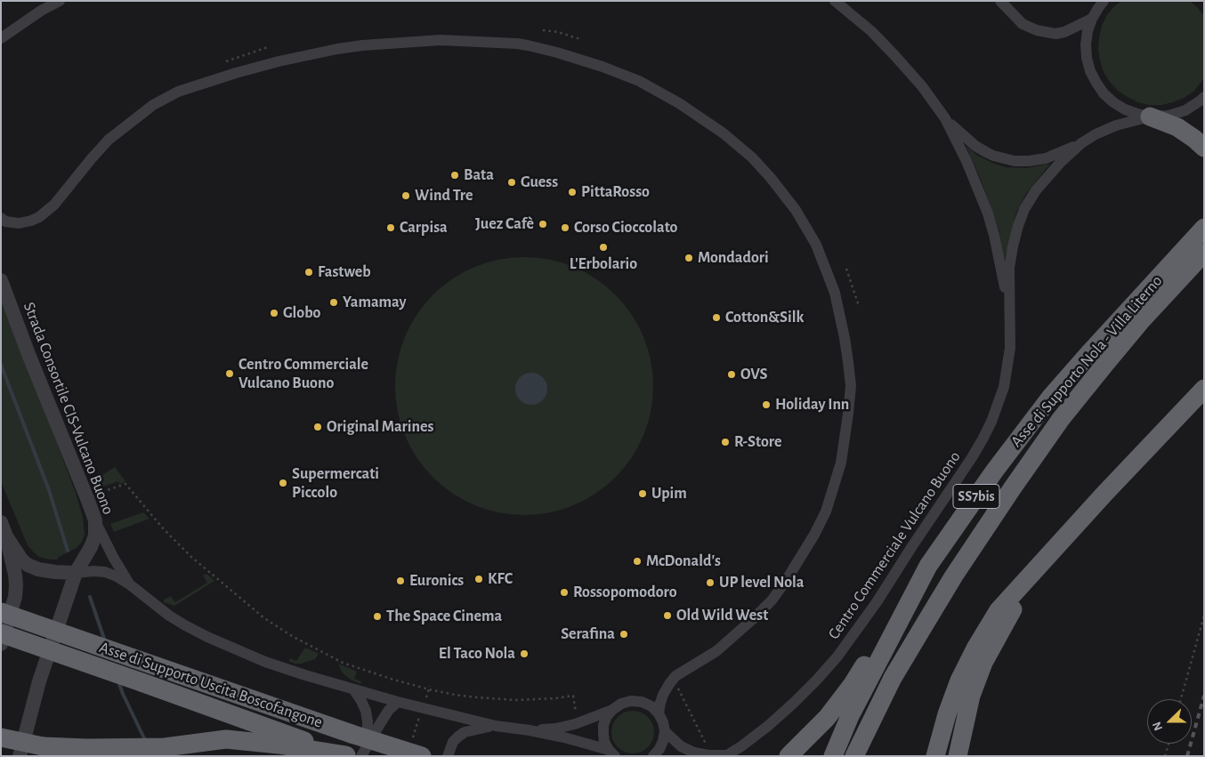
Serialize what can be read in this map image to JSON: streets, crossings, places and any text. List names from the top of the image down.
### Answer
{
  "streets": {
    "highway": ["Asse di Supporto Nola - Villa Literno", "SS7bis", "Asse di Supporto Uscita Boscofangone"],
    "street": ["Strada Consortile CIS-Vulcano Buono", "Centro Commerciale Vulcano Buono"]
  },
  "places": [
    "Bata",
    "Guess",
    "PittaRosso",
    "Wind Tre",
    "Juez Cafè",
    "Carpisa",
    "Corso Cioccolato",
    "L'Erbolario",
    "Mondadori",
    "Fastweb",
    "Yamamay",
    "Globo",
    "Cotton&Silk",
    "Centro Commerciale Vulcano Buono",
    "OVS",
    "Holiday Inn",
    "Original Marines",
    "R-Store",
    "Supermercati Piccolo",
    "Upim",
    "McDonald's",
    "KFC",
    "Euronics",
    "UP level Nola",
    "Rossopomodoro",
    "Old Wild West",
    "The Space Cinema",
    "Serafina",
    "El Taco Nola"
  ],
  "north": "left"
}
